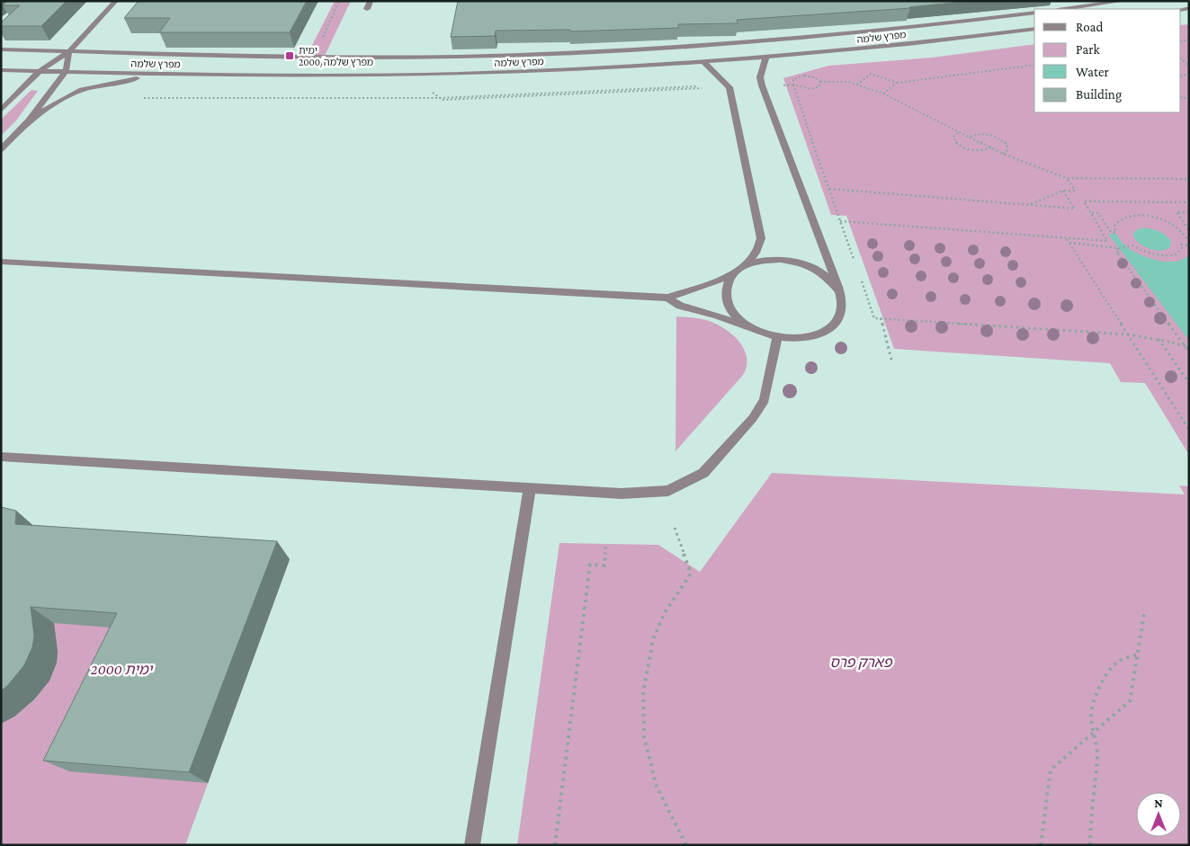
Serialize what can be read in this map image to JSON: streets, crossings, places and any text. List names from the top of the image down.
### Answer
{
  "streets": {
    "street": ["מפרץ שלמה"]
  },
  "parks": ["פארק פרס", "ימית 2000"],
  "places": {
    "transit": ["ימית 2000/מפרץ שלמה"]
  },
  "legend": [
    "Road",
    "Park",
    "Water",
    "Building"
  ],
  "north": "top"
}
